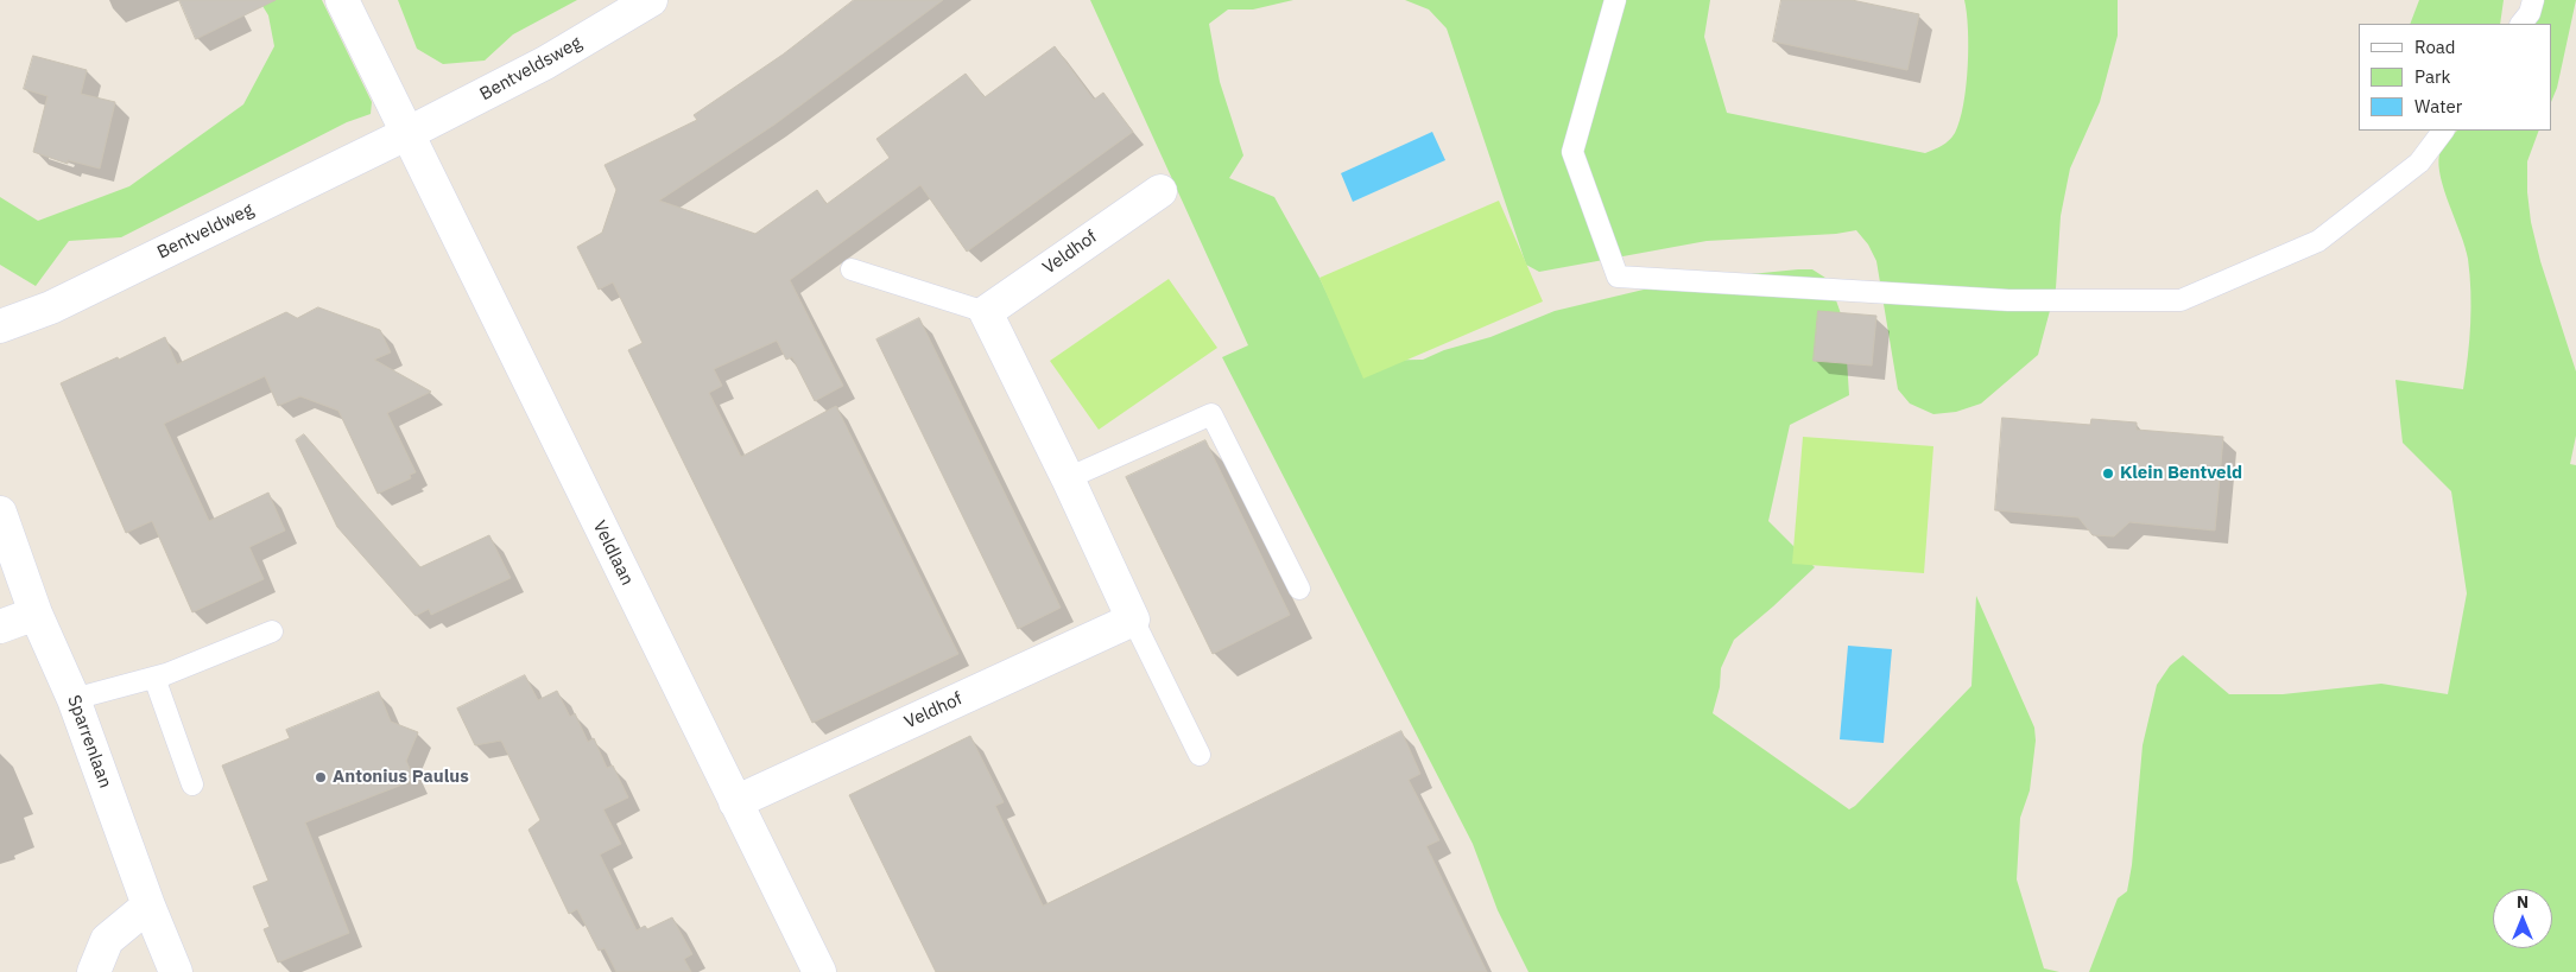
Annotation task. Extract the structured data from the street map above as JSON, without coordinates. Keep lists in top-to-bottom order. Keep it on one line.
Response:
{"streets":{"street":["Bentveldsweg","Bentveldweg","Veldhof","Veldlaan","Sparrenlaan"]},"crossings":[["Bentveldsweg","Bentveldweg"],["Bentveldsweg","Veldlaan"],["Bentveldweg","Veldlaan"],["Veldhof","Veldlaan"]],"places":["Klein Bentveld","Antonius Paulus"],"legend":["Road","Park","Water"],"north":"top"}
